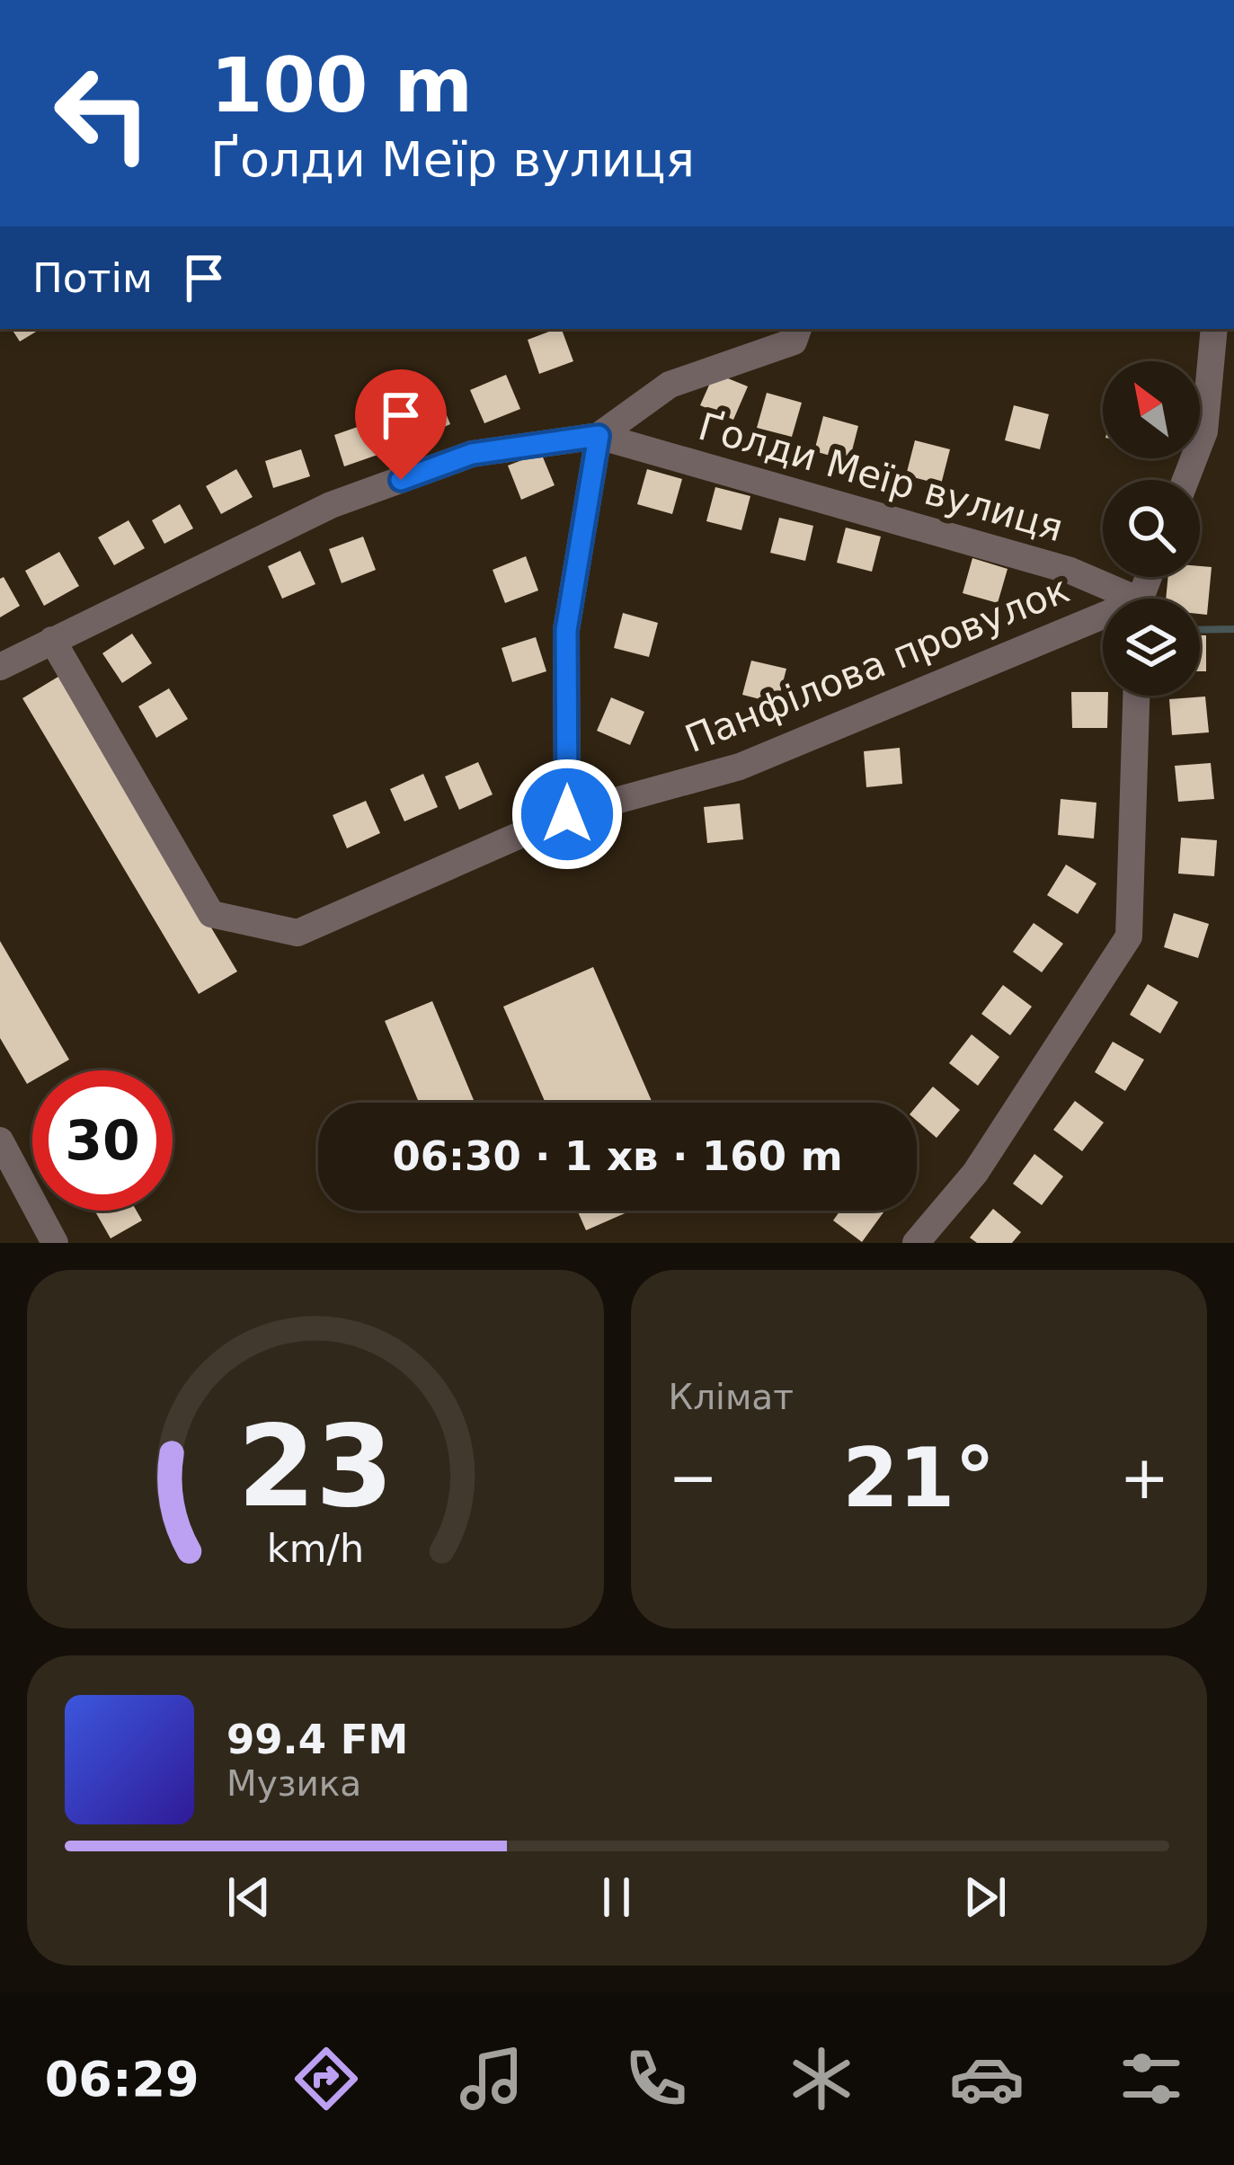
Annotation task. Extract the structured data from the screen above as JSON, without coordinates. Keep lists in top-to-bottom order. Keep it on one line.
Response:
{"streets":{"street":["Ґолди Меїр вулиця","Панфілова провулок"]},"crossings":[["Ґолди Меїр вулиця","Панфілова провулок"]],"north":"top left","page":{"turn":["100 m","Ґолди Меїр вулиця"],"then":"Потім","limit":"30","trip":"06:30 · 1 хв · 160 m","tile":"Клімат","heat":["−","21°","+"],"song":["99.4 FM","Музика"],"tabs":"06:29","gauge":["23","km/h"]}}
